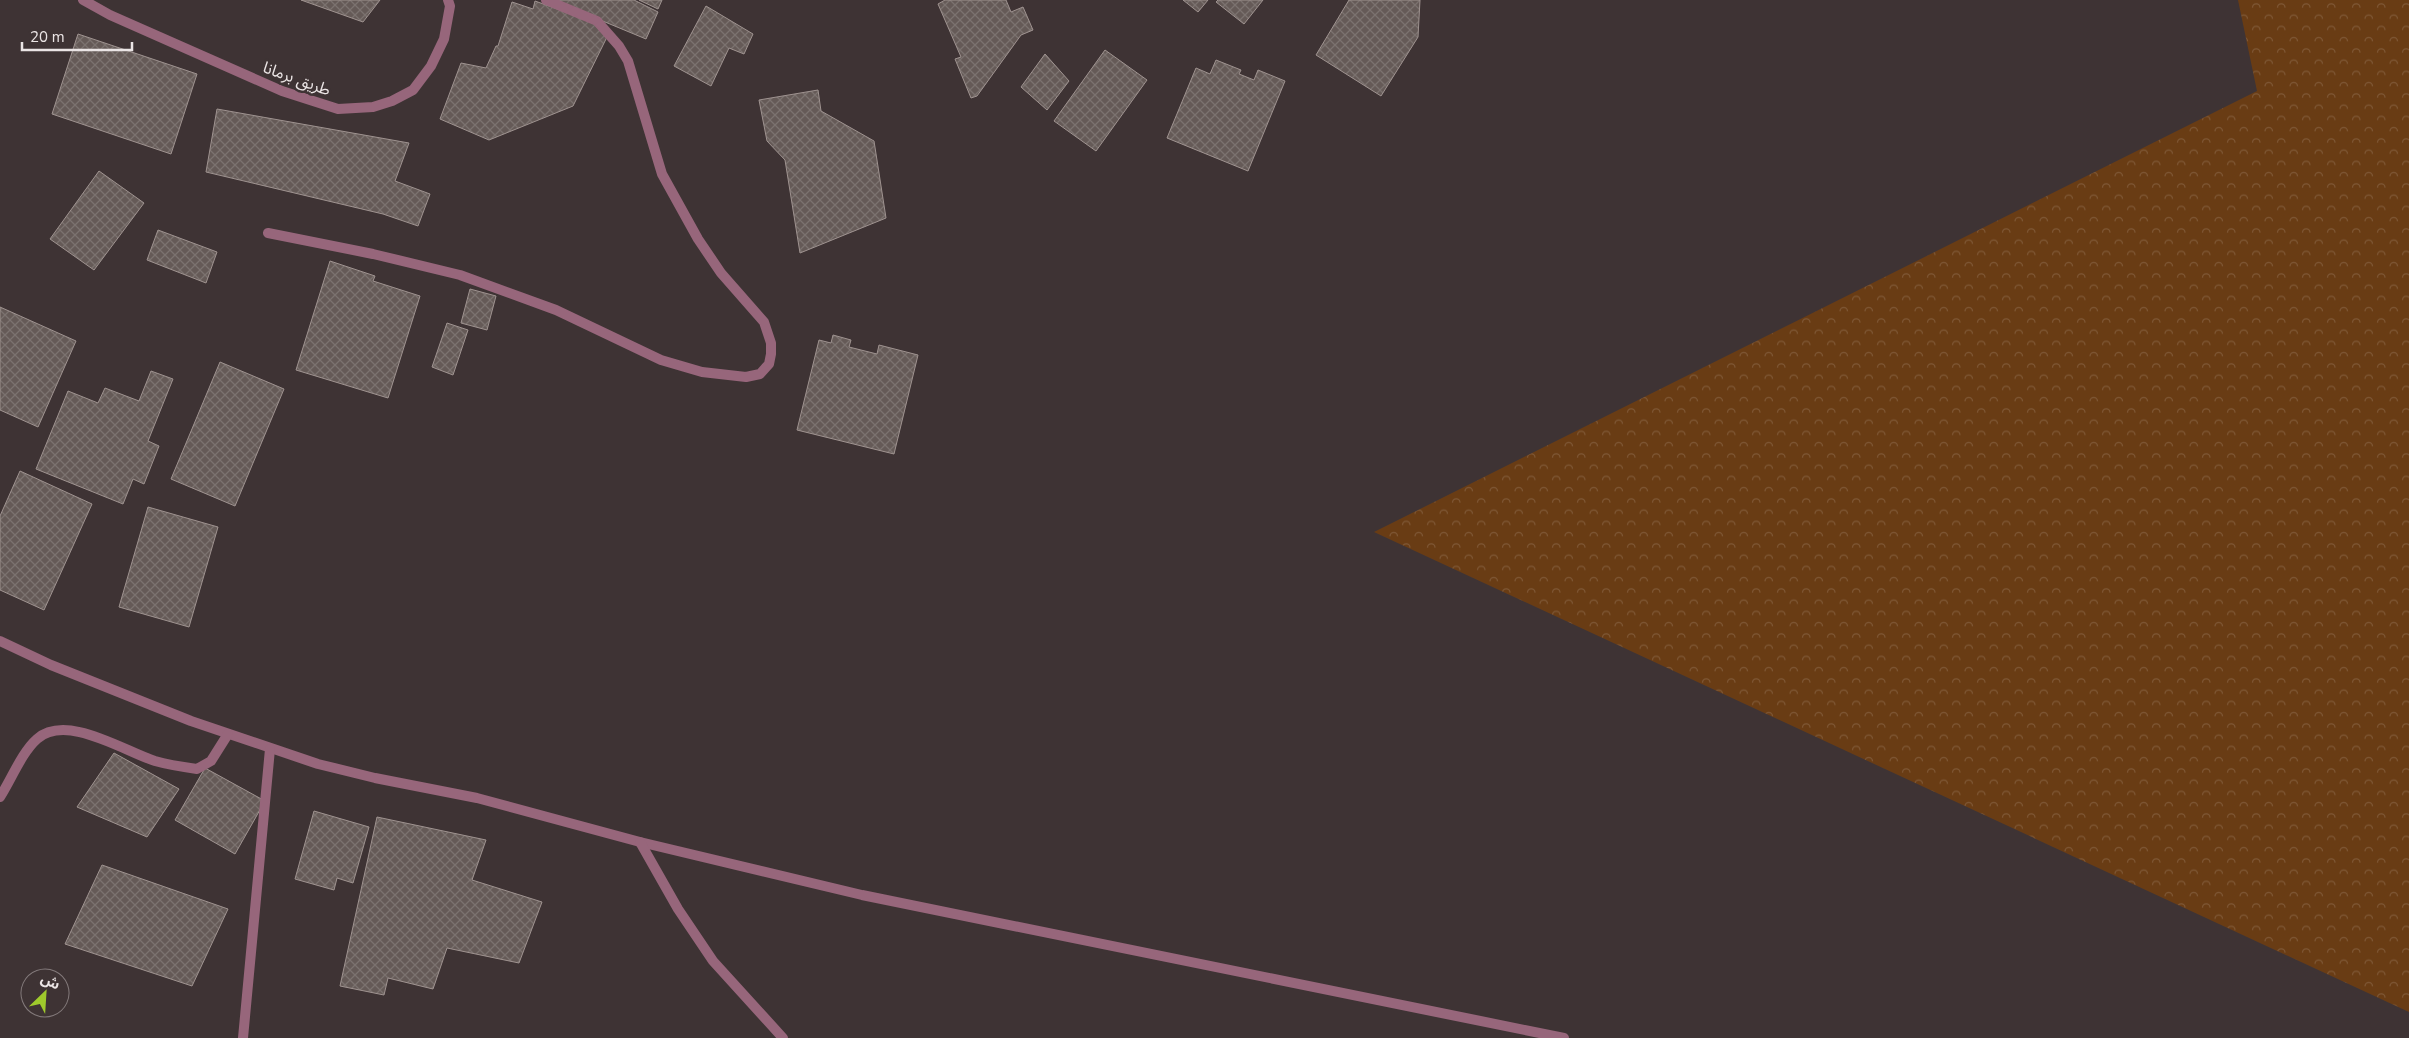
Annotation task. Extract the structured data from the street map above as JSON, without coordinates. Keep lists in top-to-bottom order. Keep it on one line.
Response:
{"streets":{"street":["طريق برمانا"]},"scale_bar":"20 m","north":"top right"}
